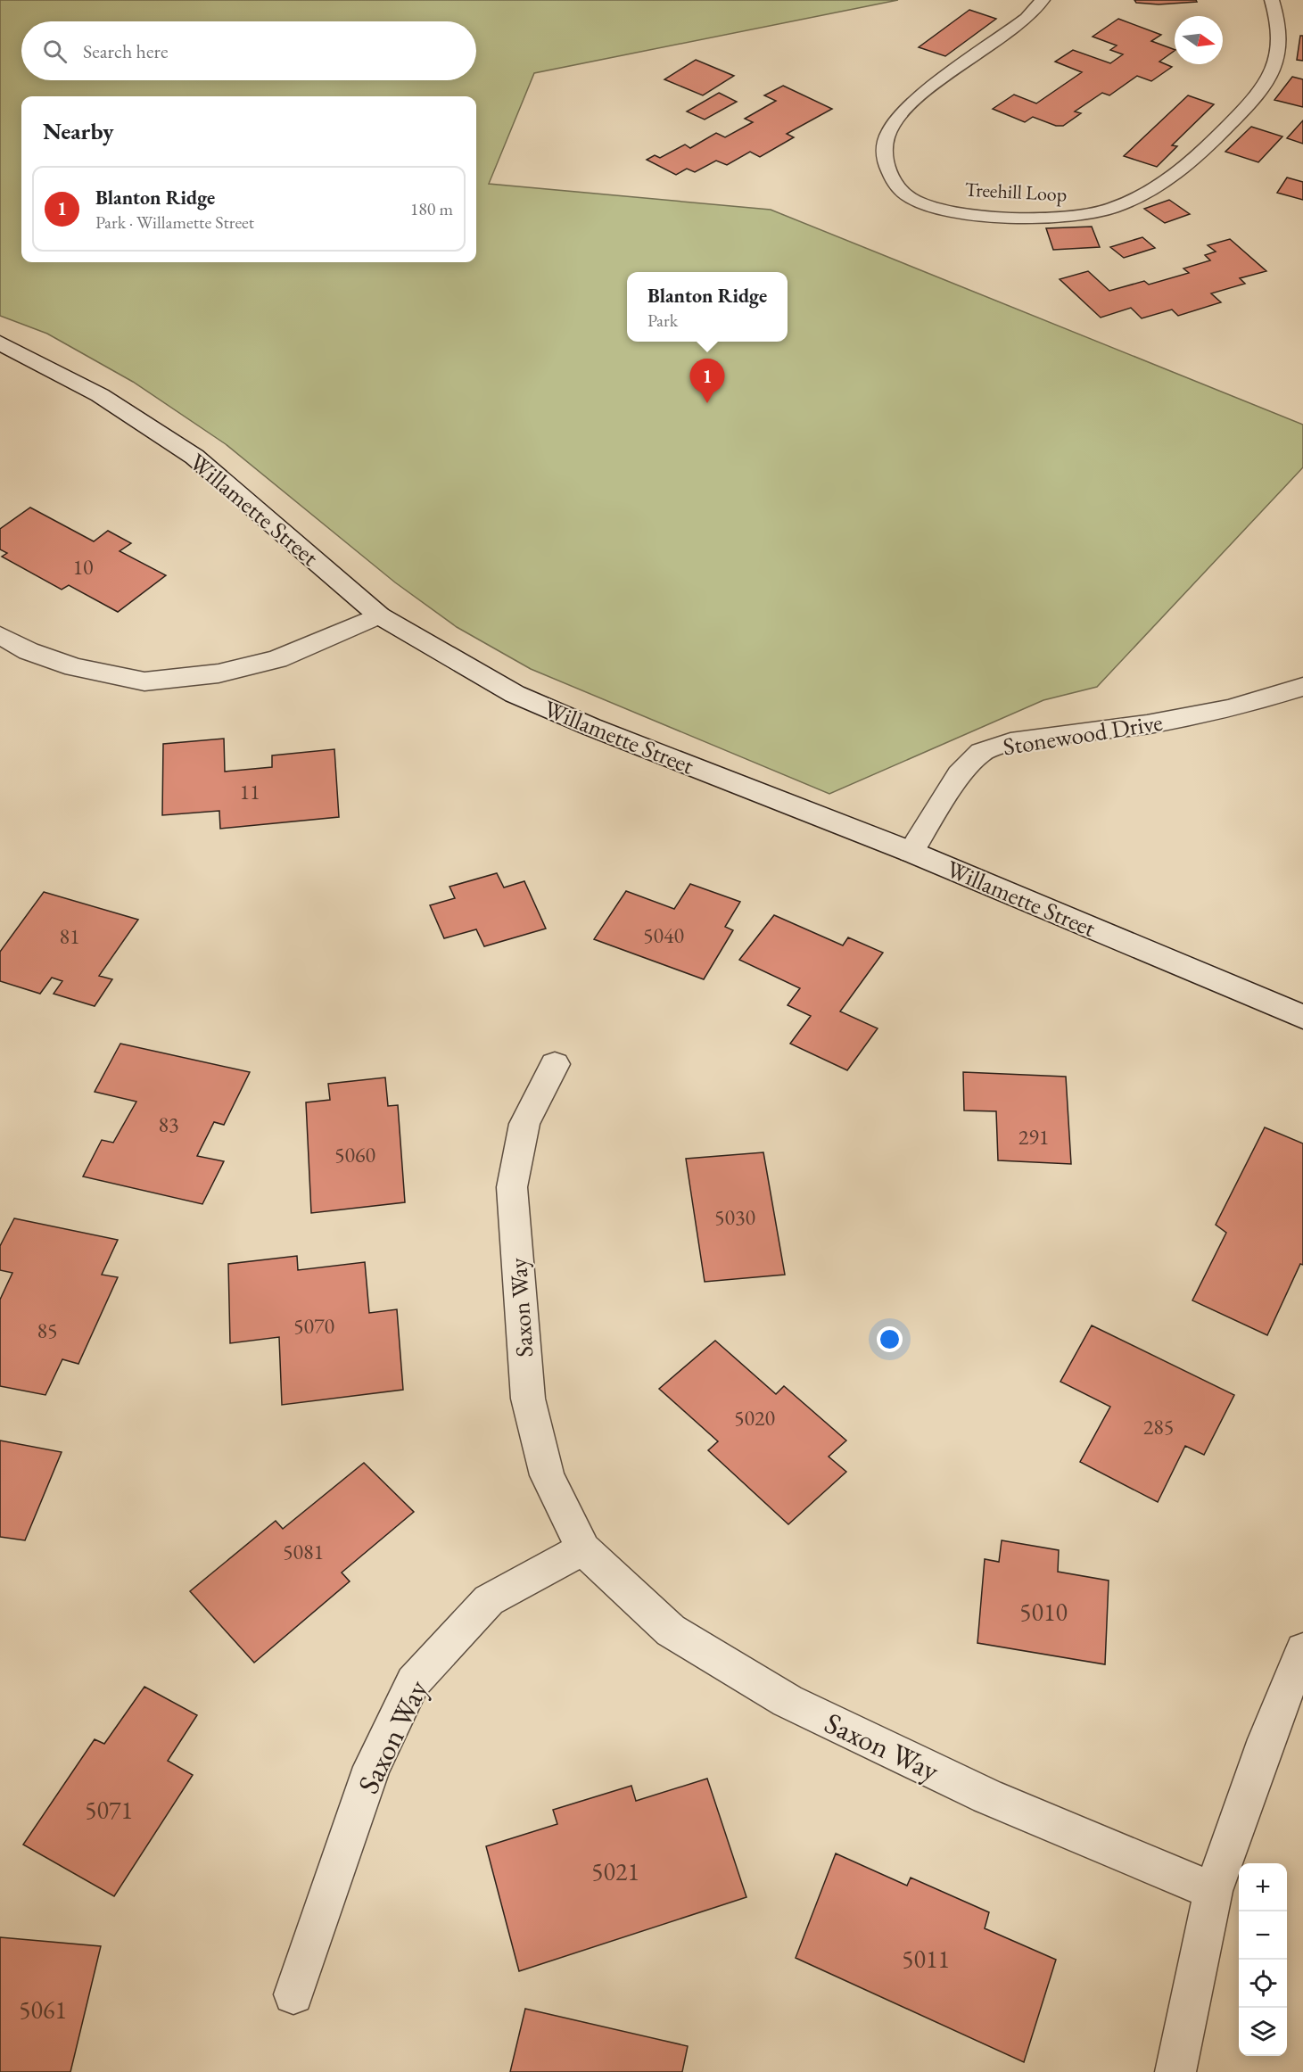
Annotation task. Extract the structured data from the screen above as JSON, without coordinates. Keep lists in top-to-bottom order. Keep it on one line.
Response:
{"streets":{"street":["Willamette Street","Stonewood Drive","Saxon Way"],"lane":["Treehill Loop"]},"crossings":[["Willamette Street","Stonewood Drive"]],"house_numbers":["10","11","5040","81","83","291","5060","5030","5070","85","5020","285","5081","5010","5071","5021","5011","5061"],"north":"right","page":{"search":"Search here","heading":"Nearby","list":[{"mark":"1","name":"Blanton Ridge","note":"Park · Willamette Street","value":"180 m"}],"popup":["Blanton Ridge","Park"],"pins":"1","map_buttons":["+","−"]}}
